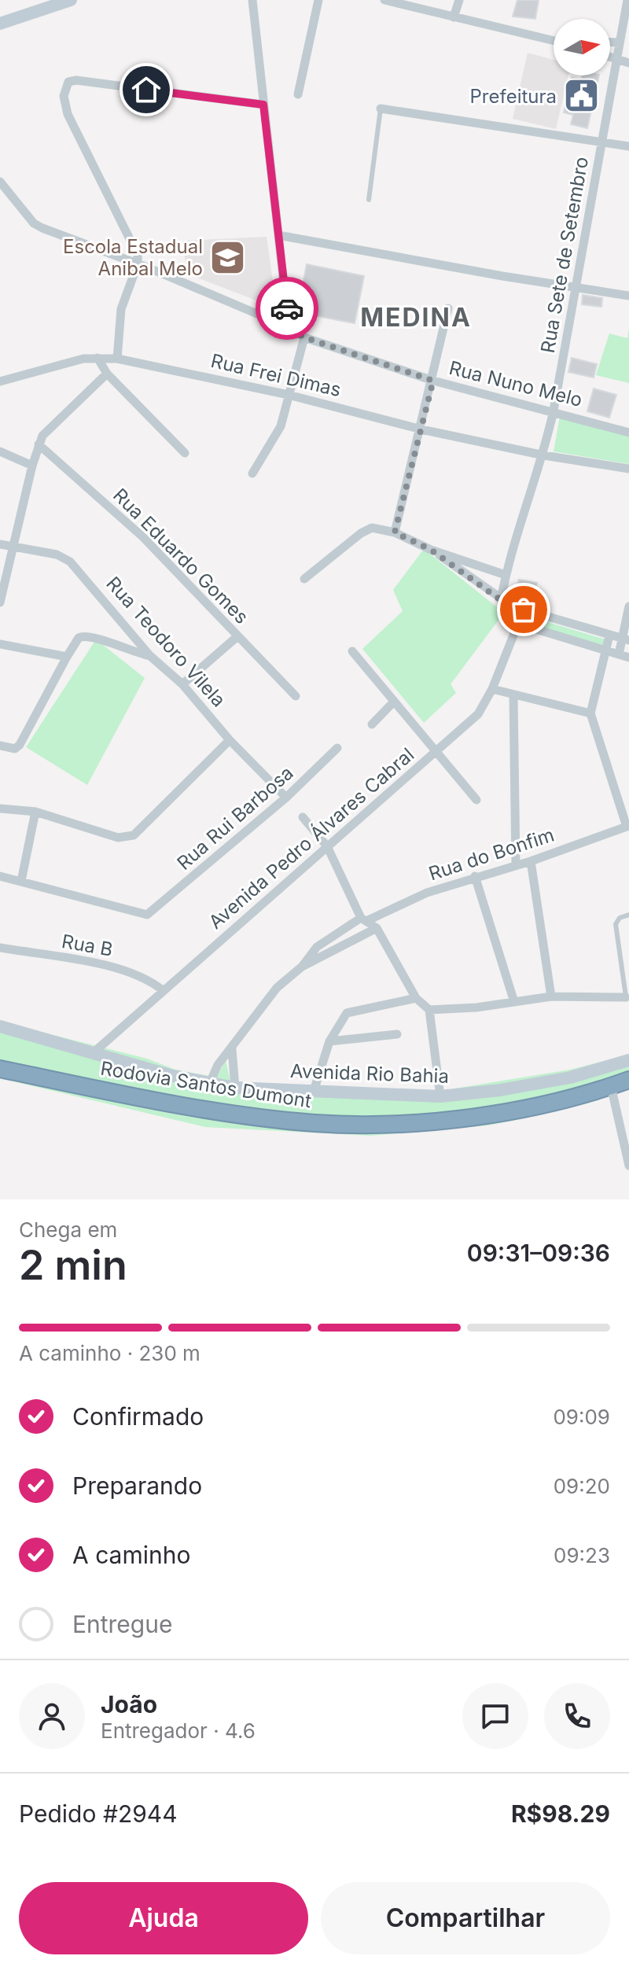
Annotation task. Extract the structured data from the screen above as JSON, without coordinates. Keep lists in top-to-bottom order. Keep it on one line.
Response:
{"streets":{"highway":["Rodovia Santos Dumont"],"main road":["Avenida Rio Bahia"],"street":["Rua Sete de Setembro","Rua Frei Dimas","Rua Nuno Melo","Rua Eduardo Gomes","Rua Teodoro Vilela","Rua Rui Barbosa","Avenida Pedro Álvares Cabral","Rua do Bonfim","Rua B"]},"crossings":[["Rua Sete de Setembro","Rua Frei Dimas"],["Rua Sete de Setembro","Rua Nuno Melo"],["Rua Teodoro Vilela","Rua Rui Barbosa"],["Avenida Pedro Álvares Cabral","Rua B"],["Avenida Pedro Álvares Cabral","Avenida Rio Bahia"],["Rua do Bonfim","Avenida Rio Bahia"]],"districts":["MEDINA"],"places":{"public building":["Prefeitura"],"school or university":["Escola Estadual Anibal Melo"]},"north":"right","page":{"heading":["2 min","Chega em","09:31–09:36"],"panel":["João","Entregador · 4.6","Pedido #2944","R$98.29"],"bar":"A caminho · 230 m","list":[["Confirmado","09:09"],["Preparando","09:20"],["A caminho","09:23"],"Entregue"],"buttons":["Ajuda","Compartilhar"]}}
